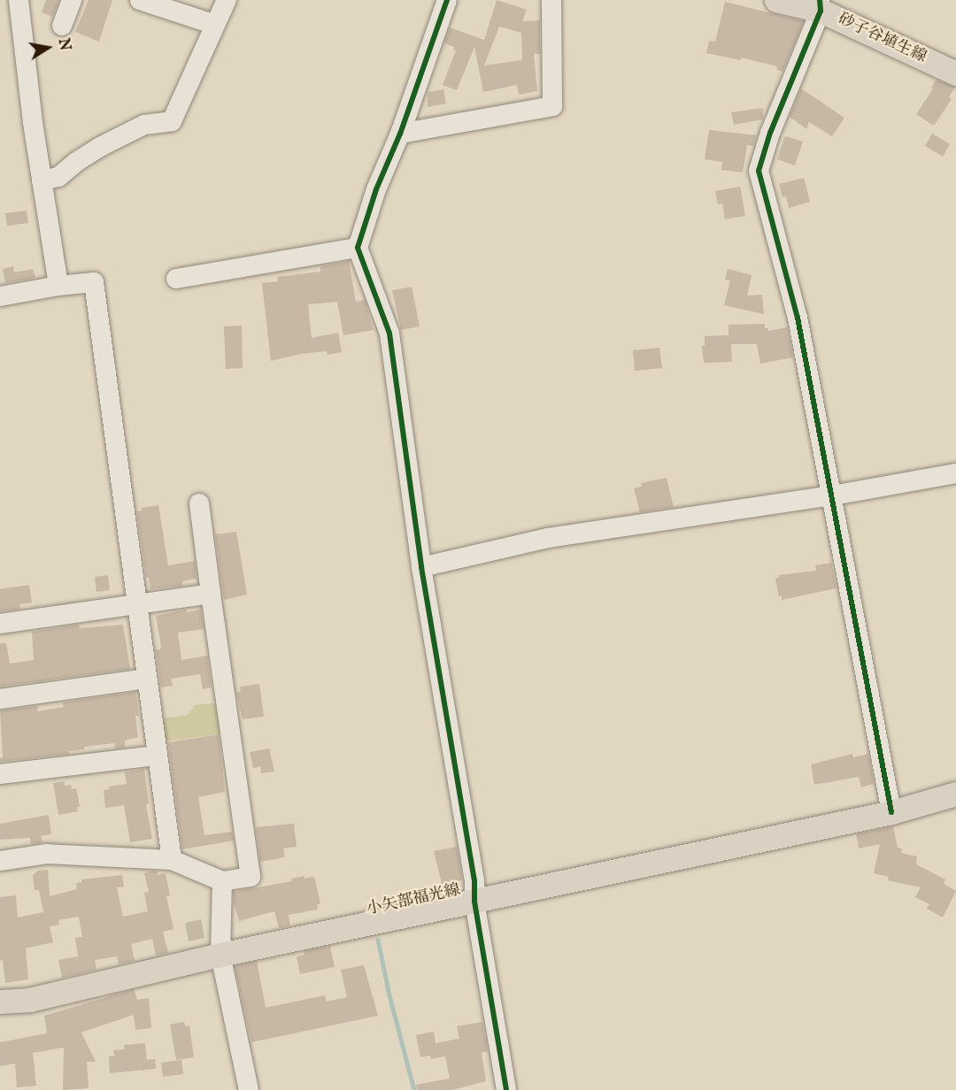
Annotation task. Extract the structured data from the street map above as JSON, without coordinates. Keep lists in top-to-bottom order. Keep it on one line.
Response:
{"streets":{"main road":["砂子谷埴生線","小矢部福光線"]},"north":"right"}
